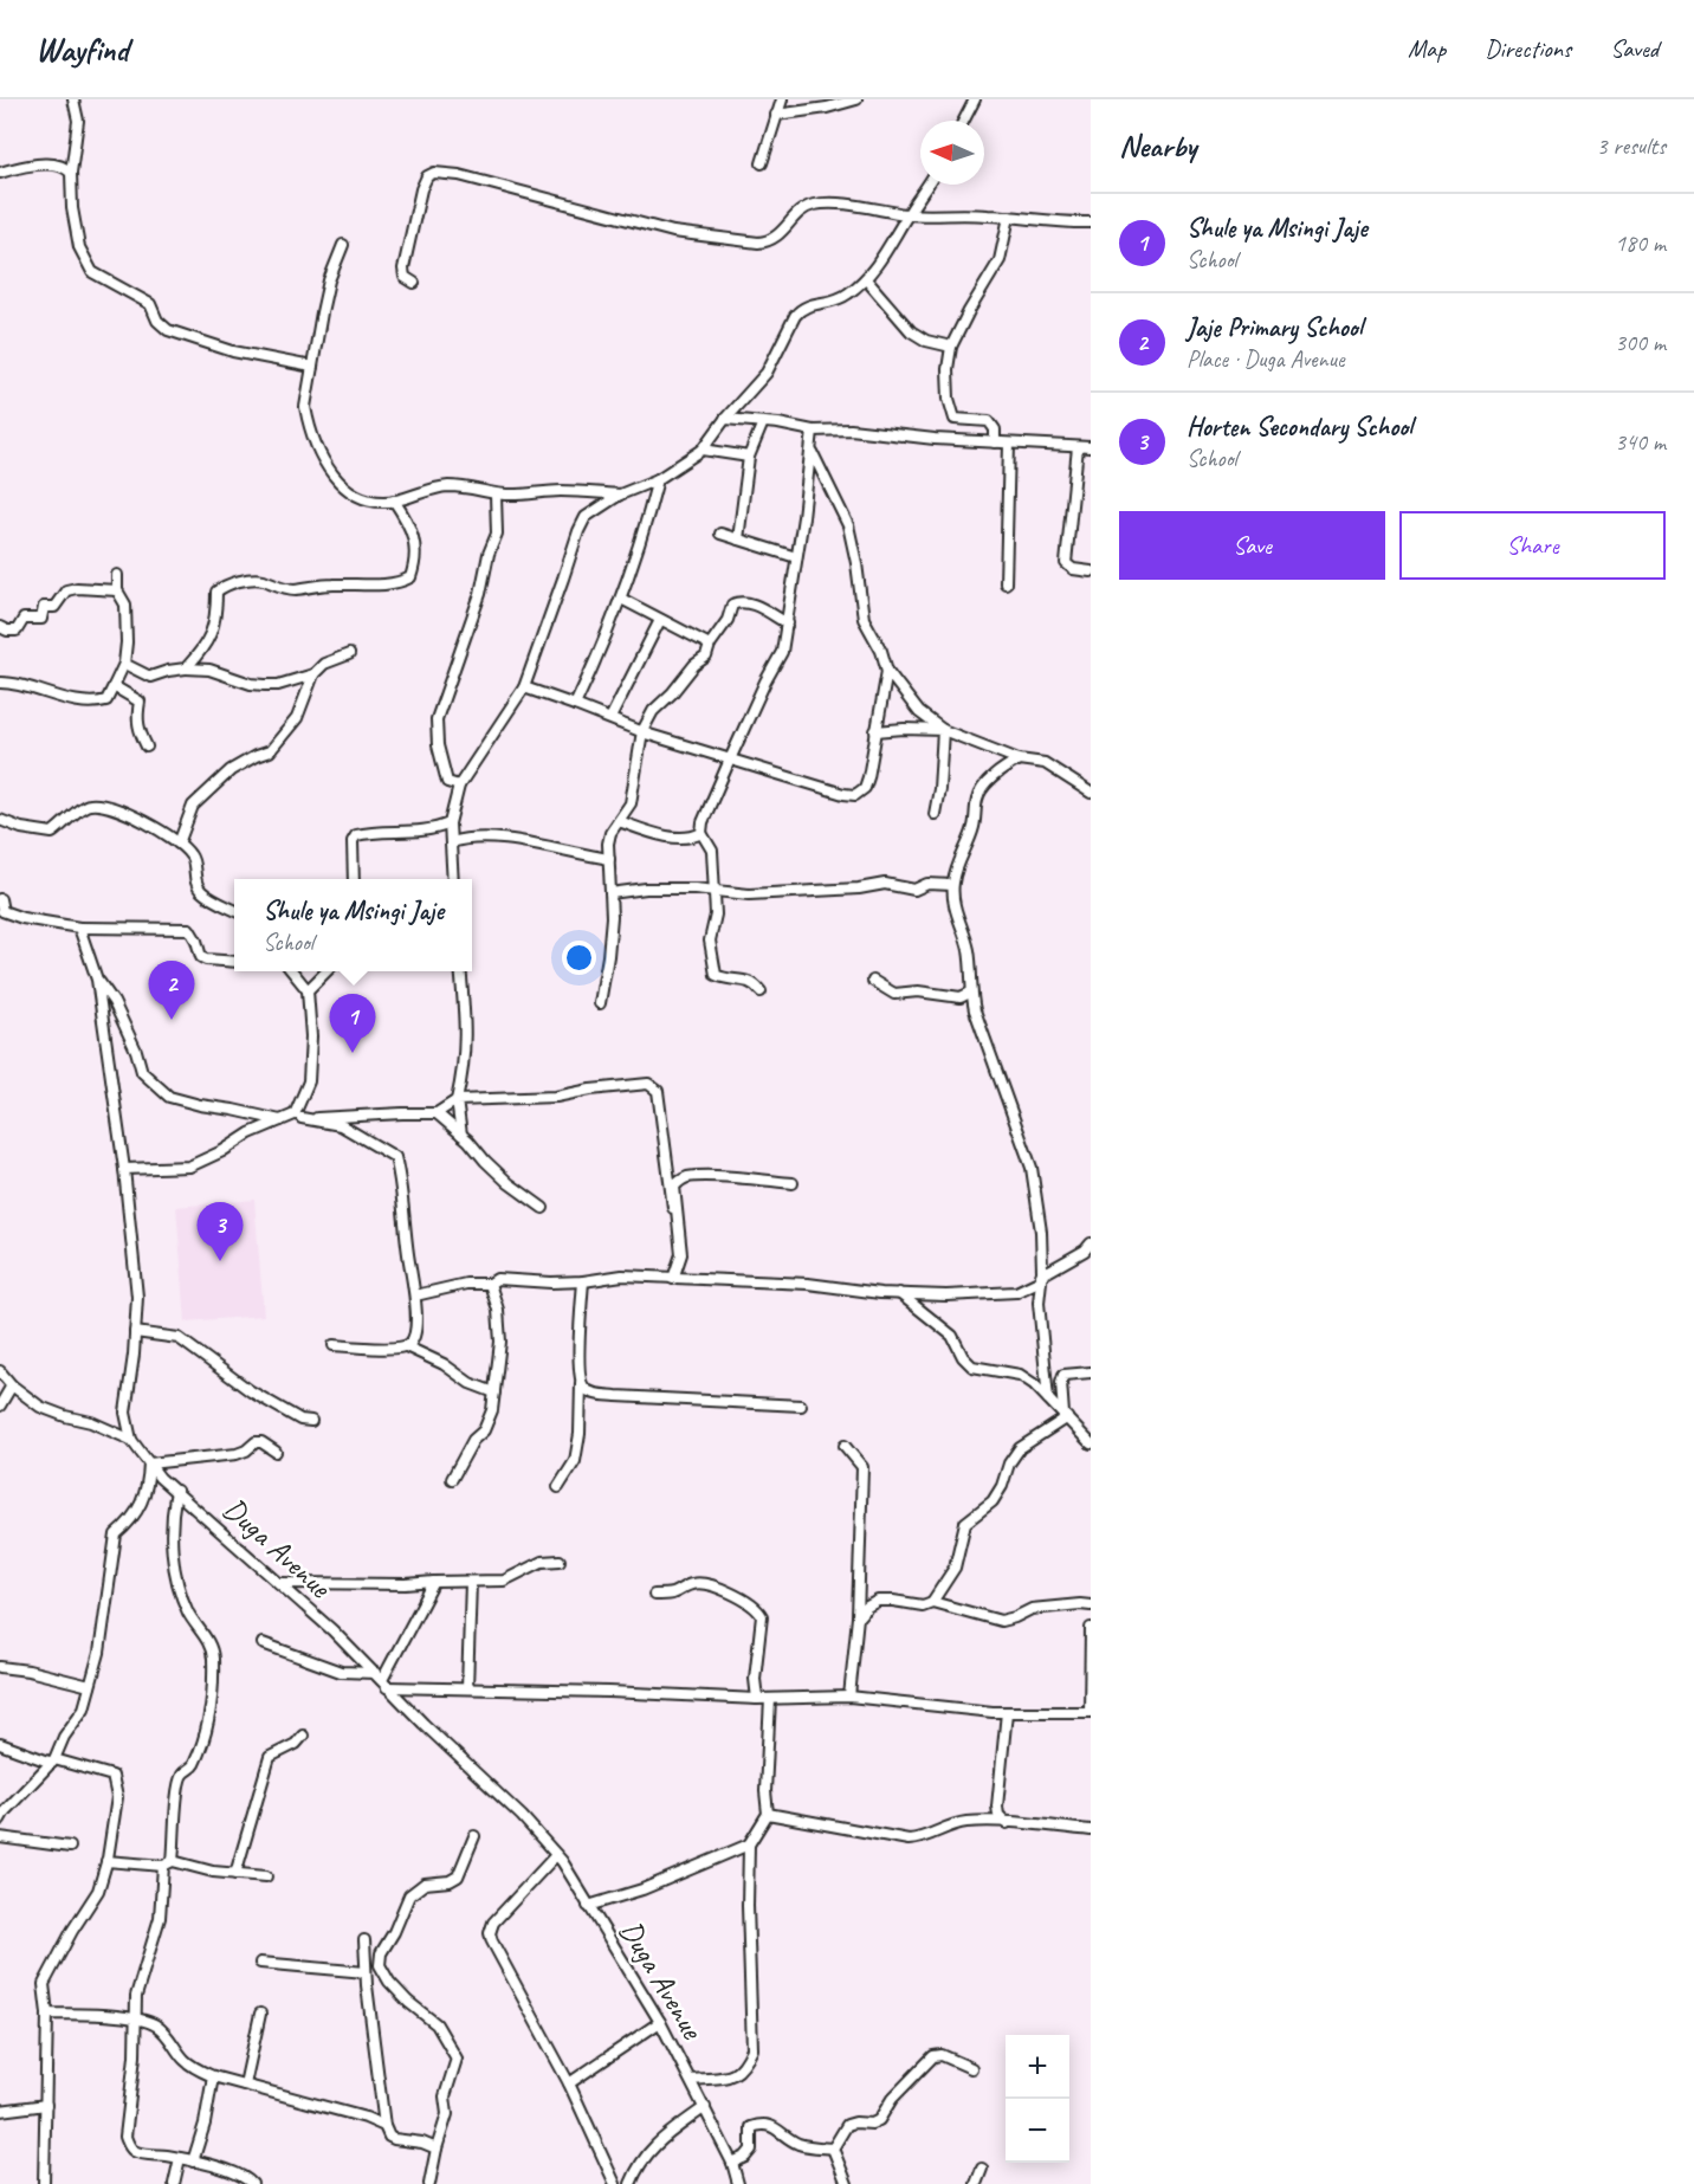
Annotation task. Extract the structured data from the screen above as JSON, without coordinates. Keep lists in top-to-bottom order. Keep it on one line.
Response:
{"streets":{"street":["Duga Avenue"]},"north":"left","page":{"header":"Wayfind","nav":["Map","Directions","Saved"],"heading":["Nearby","3 results"],"list":[{"mark":"1","name":"Shule ya Msingi Jaje","note":"School","value":"180 m"},{"mark":"2","name":"Jaje Primary School","note":"Place · Duga Avenue","value":"300 m"},{"mark":"3","name":"Horten Secondary School","note":"School","value":"340 m"}],"buttons":["Save","Share"],"popup":["Shule ya Msingi Jaje","School"],"pins":["2","1","3"],"map_buttons":["+","−"]}}
